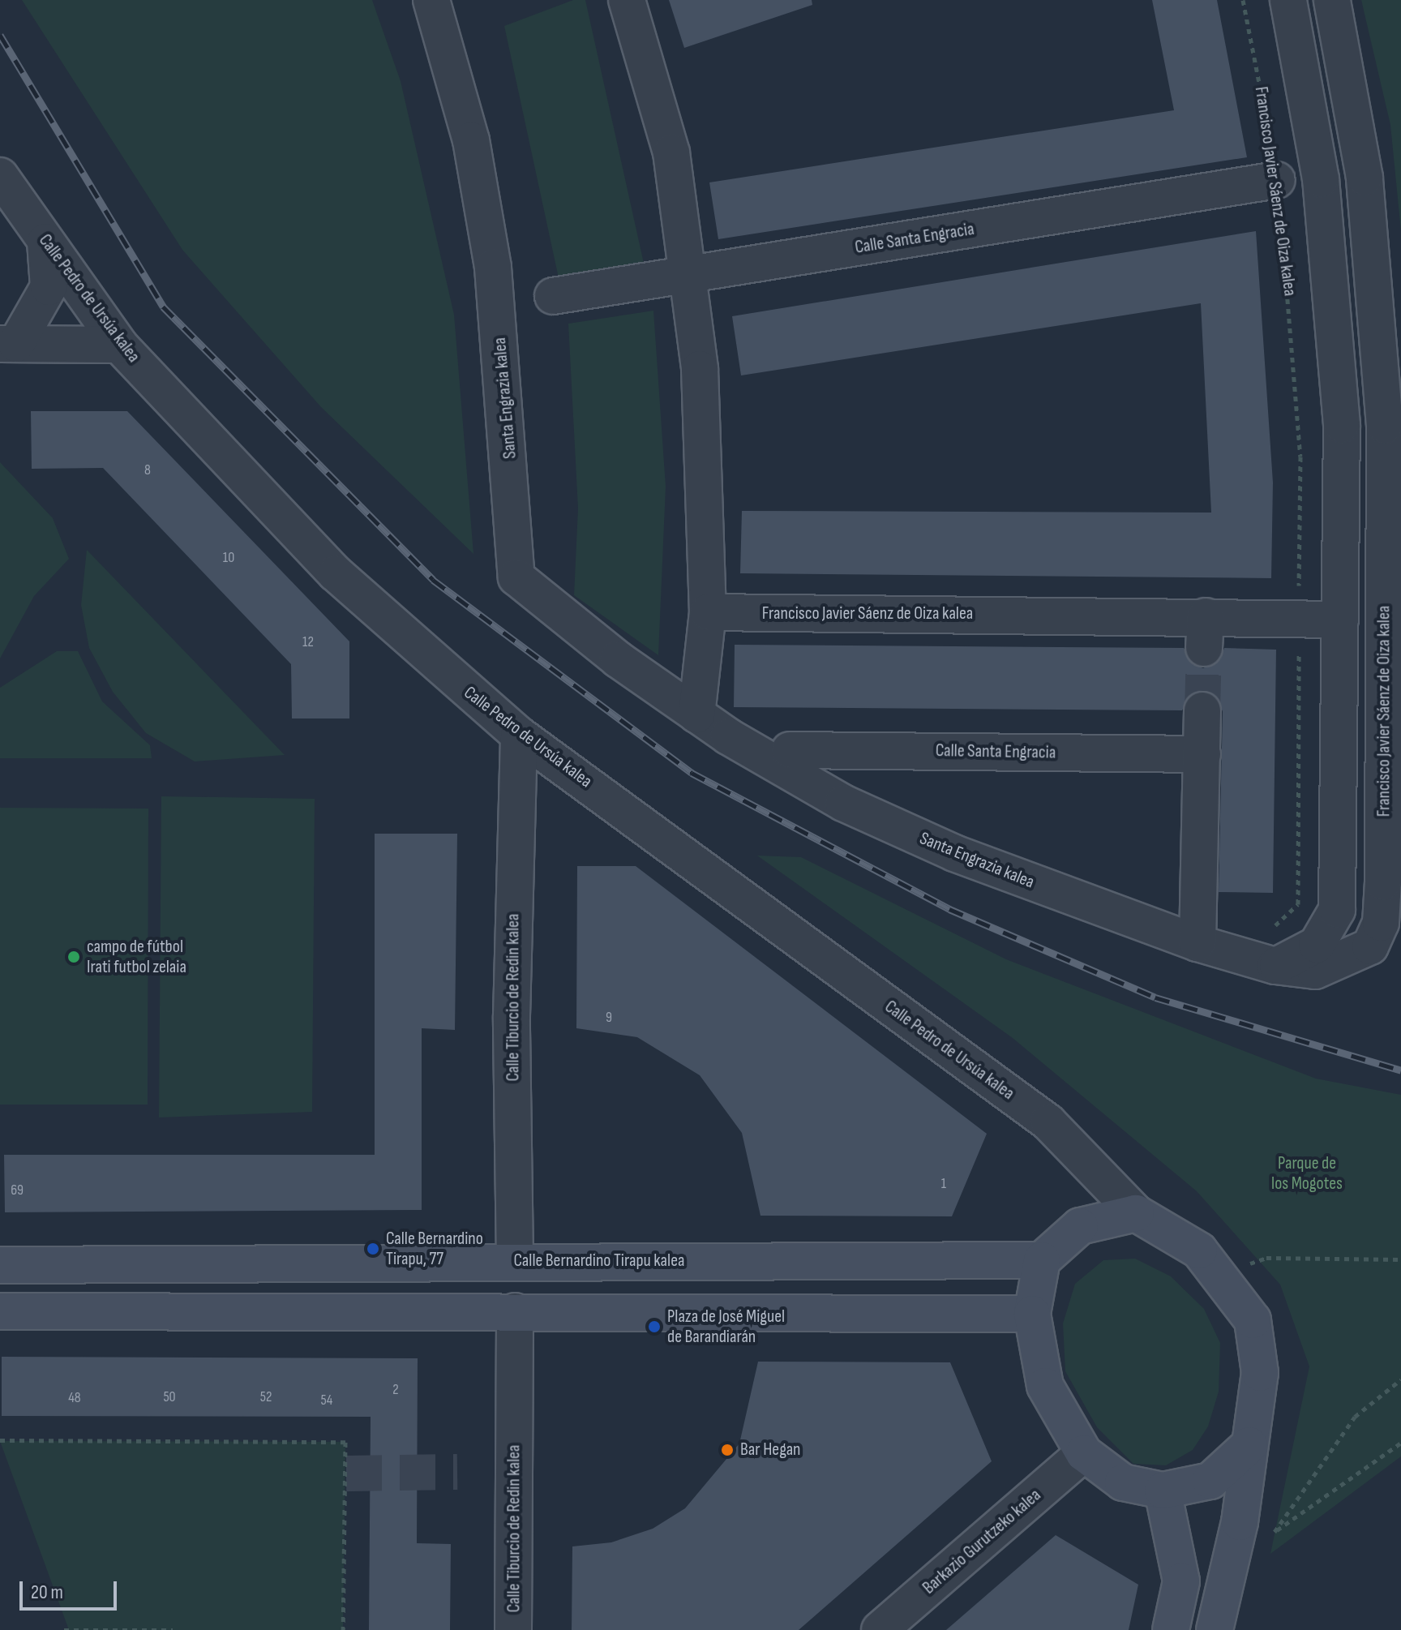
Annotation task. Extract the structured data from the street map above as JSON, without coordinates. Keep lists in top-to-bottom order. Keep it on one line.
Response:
{"streets":{"street":["Francisco Javier Sáenz de Oiza kalea","Calle Santa Engracia","Calle Pedro de Ursúa kalea","Santa Engrazia kalea","Calle Tiburcio de Redin kalea","Calle Bernardino Tirapu kalea","Barkazio Gurutzeko kalea"]},"crossings":[["Francisco Javier Sáenz de Oiza kalea","Calle Santa Engracia"],["Francisco Javier Sáenz de Oiza kalea","Santa Engrazia kalea"],["Calle Pedro de Ursúa kalea","Calle Tiburcio de Redin kalea"],["Calle Tiburcio de Redin kalea","Calle Bernardino Tirapu kalea"]],"parks":["Parque de los Mogotes"],"places":["campo de fútbol Irati futbol zelaia","Calle Bernardino Tirapu, 77","Plaza de José Miguel de Barandiarán","Bar Hegan"],"house_numbers":["8","10","12","9","1","69","2","50","52","48","54"],"scale_bar":"20 m"}
